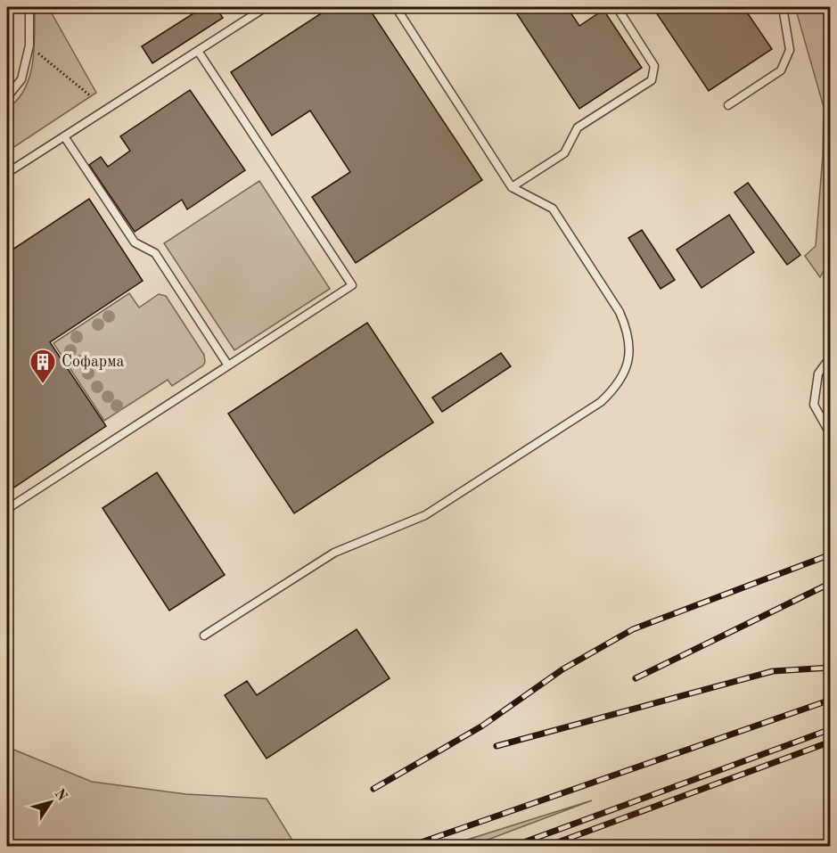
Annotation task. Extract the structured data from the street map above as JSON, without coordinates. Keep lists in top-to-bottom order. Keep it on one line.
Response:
{"places":{"building":["Софарма"]},"north":"top right"}
